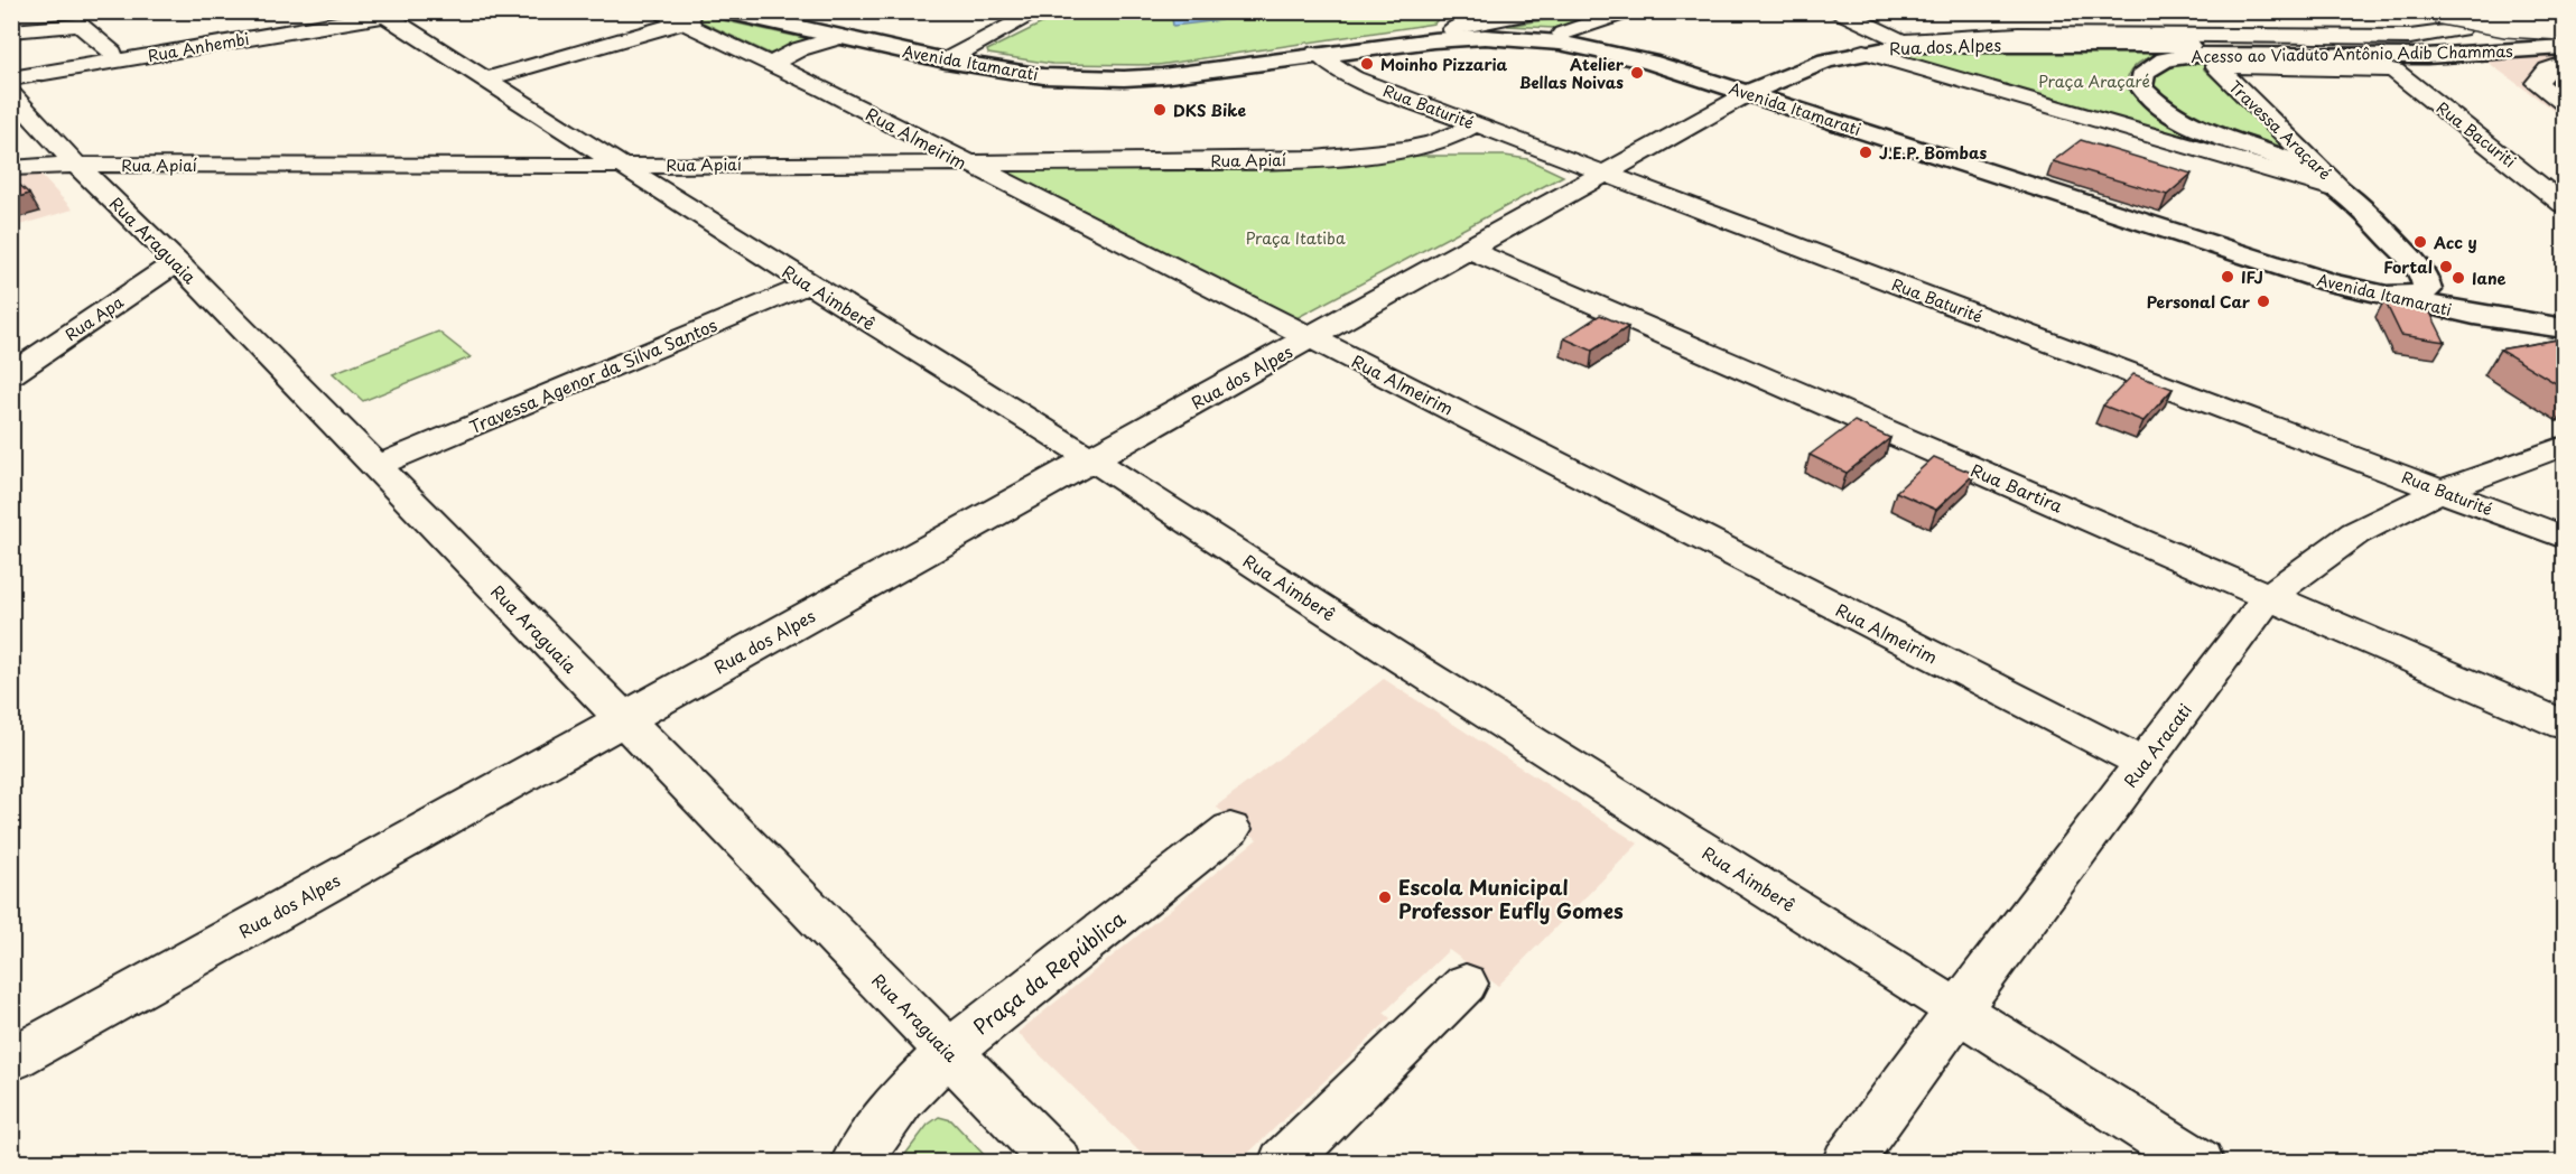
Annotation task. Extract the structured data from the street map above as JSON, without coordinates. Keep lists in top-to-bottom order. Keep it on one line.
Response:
{"streets":{"main road":["Rua dos Alpes","Acesso ao Viaduto Antônio Adib Chammas","Avenida Itamarati","Travessa Araçaré"],"street":["Rua Anhembi","Rua Baturité","Rua Bacuriti","Rua Almeirim","Rua Apiaí","Rua Araguaia","Rua Aimberê","Rua Apa","Travessa Agenor da Silva Santos","Rua Bartira","Rua Aracati","Praça da República"]},"crossings":[["Rua dos Alpes","Avenida Itamarati"],["Rua dos Alpes","Rua Baturité"],["Rua dos Alpes","Rua Almeirim"],["Rua dos Alpes","Rua Araguaia"],["Rua dos Alpes","Rua Aimberê"],["Rua dos Alpes","Rua Bartira"],["Rua Anhembi","Rua Aimberê"],["Acesso ao Viaduto Antônio Adib Chammas","Travessa Araçaré"],["Avenida Itamarati","Rua Baturité"],["Avenida Itamarati","Travessa Araçaré"],["Rua Baturité","Rua Apiaí"],["Rua Baturité","Rua Aracati"],["Travessa Araçaré","Rua Bacuriti"],["Rua Almeirim","Rua Apiaí"],["Rua Almeirim","Rua Aracati"],["Rua Apiaí","Rua Araguaia"],["Rua Apiaí","Rua Aimberê"],["Rua Araguaia","Rua Apa"],["Rua Araguaia","Travessa Agenor da Silva Santos"],["Rua Araguaia","Praça da República"],["Rua Aimberê","Travessa Agenor da Silva Santos"],["Rua Aimberê","Rua Aracati"],["Rua Bartira","Rua Aracati"]],"parks":["Praça Araçaré","Praça Itatiba"],"places":["Moinho Pizzaria","Atelier Bellas Noivas","DKS Bike","J.E.P. Bombas","Acc y","Fortal","IFJ","Iane","Personal Car","Escola Municipal Professor Eufly Gomes"]}
